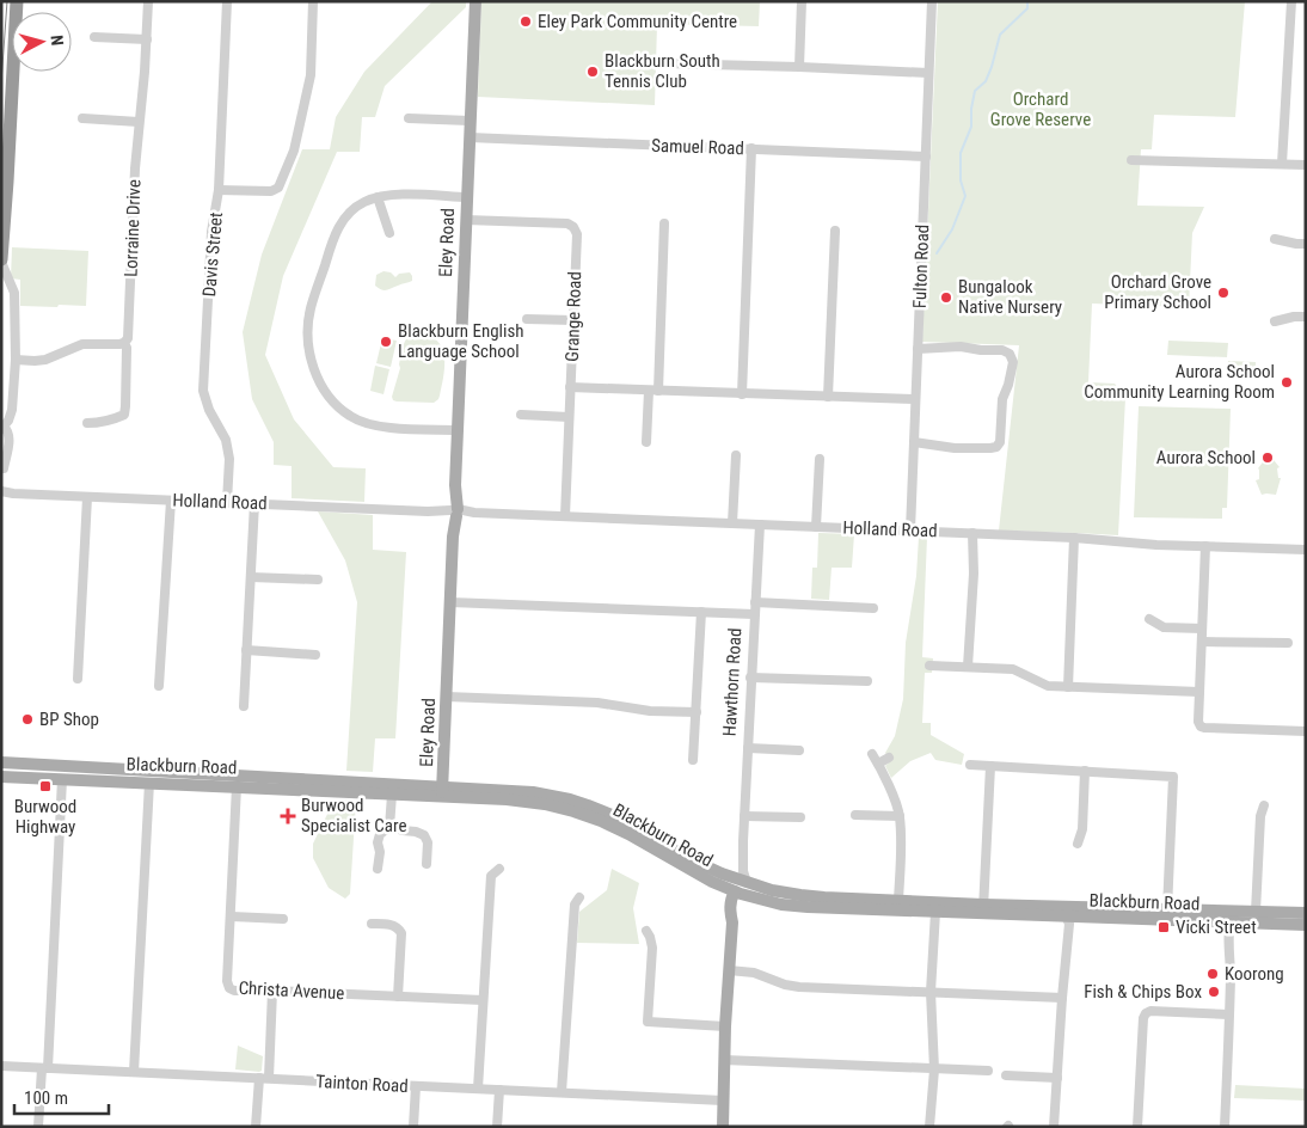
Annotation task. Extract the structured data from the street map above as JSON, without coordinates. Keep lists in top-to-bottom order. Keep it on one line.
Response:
{"streets":{"main road":["Eley Road","Hawthorn Road","Blackburn Road"],"street":["Samuel Road","Lorraine Drive","Davis Street","Fulton Road","Grange Road","Holland Road","Christa Avenue","Tainton Road"]},"crossings":[["Samuel Road","Eley Road"],["Samuel Road","Fulton Road"],["Eley Road","Grange Road"],["Eley Road","Holland Road"],["Eley Road","Blackburn Road"],["Davis Street","Holland Road"],["Fulton Road","Holland Road"],["Grange Road","Holland Road"],["Holland Road","Hawthorn Road"],["Hawthorn Road","Blackburn Road"],["Hawthorn Road","Tainton Road"],["Blackburn Road","Christa Avenue"]],"parks":["Orchard Grove Reserve"],"places":{"other":["Eley Park Community Centre","Blackburn South Tennis Club","Orchard Grove Primary School","Bungalook Native Nursery","Blackburn English Language School","Aurora School Community Learning Room","Aurora School","BP Shop","Koorong","Fish & Chips Box"],"transit":["Burwood Highway","Vicki Street"],"health":["Burwood Specialist Care"]},"scale_bar":"100 m","north":"right"}
